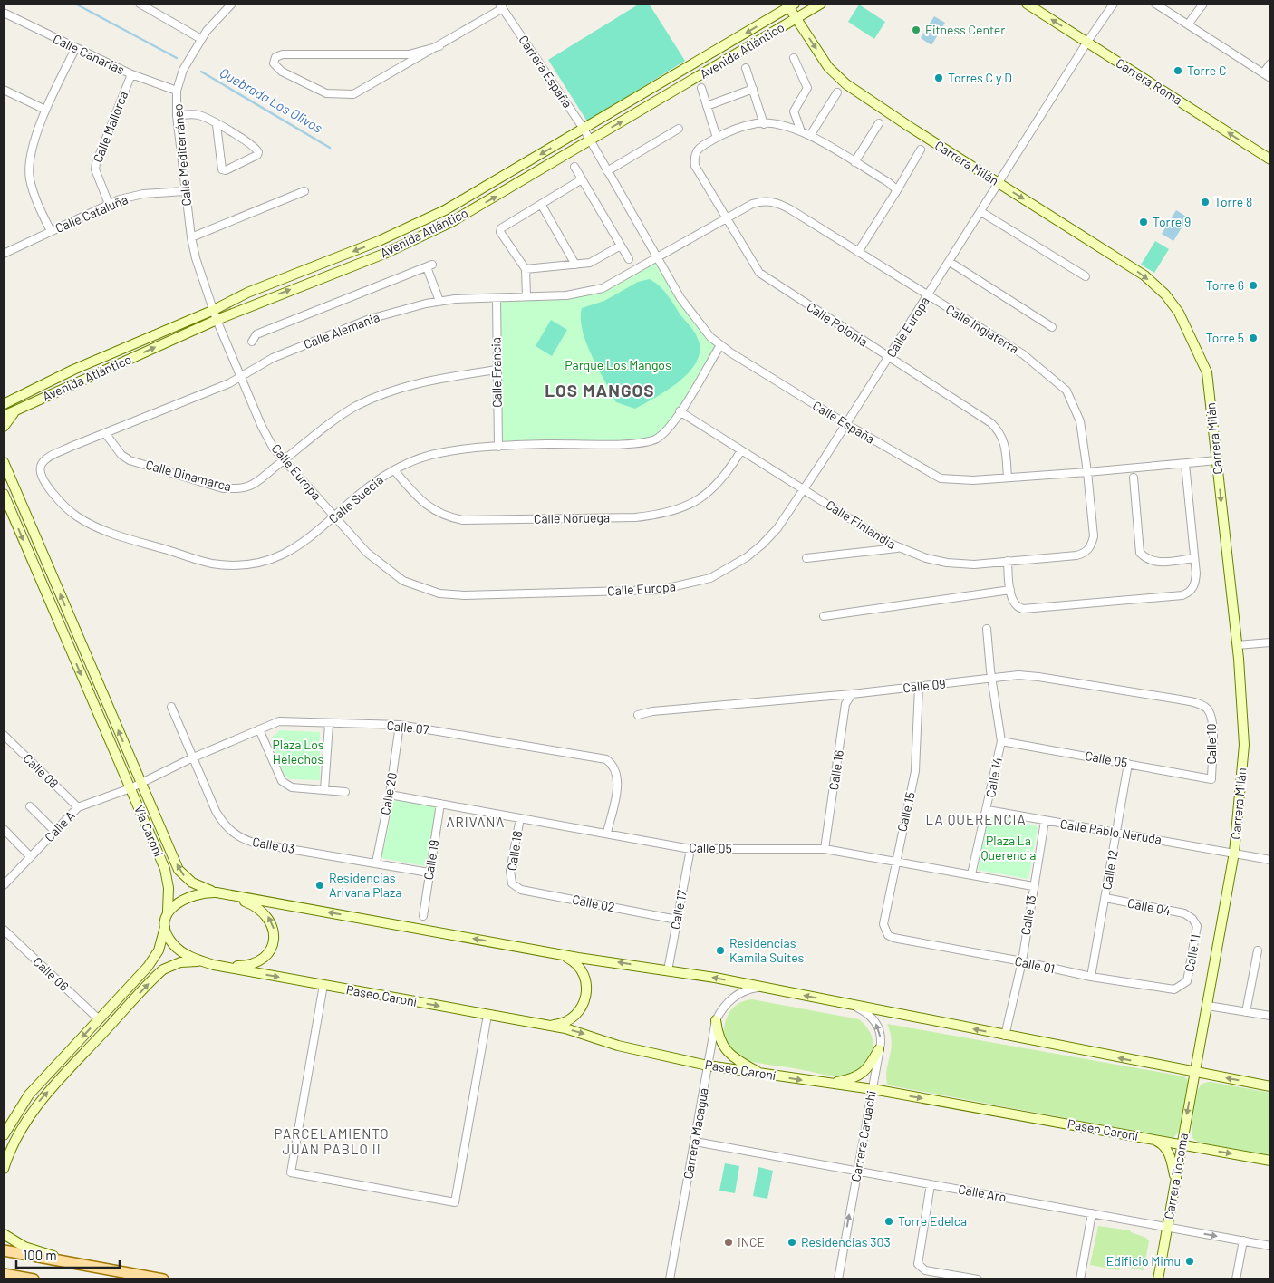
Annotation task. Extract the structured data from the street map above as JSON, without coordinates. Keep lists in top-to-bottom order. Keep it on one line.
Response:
{"streets":{"street":["Avenida Atlántico","Calle Canarias","Carrera España","Carrera Roma","Calle Mallorca","Calle Mediterráneo","Carrera Milán","Calle Cataluña","Calle Polonia","Calle Europa","Calle Inglaterra","Calle Alemania","Calle Francia","Calle España","Calle Dinamarca","Calle Suecia","Calle Noruega","Calle Finlandia","Calle 09","Calle 07","Calle 10","Calle 05","Calle 16","Calle 08","Calle 14","Calle 20","Calle 15","Calle A","Vía Caroní","Calle Pablo Neruda","Calle 03","Calle 18","Calle 19","Calle 12","Calle 02","Calle 04","Calle 17","Calle 13","Calle 11","Calle 01","Calle 06","Paseo Caroní","Carrera Macagua","Carrera Caruachi","Carrera Tocoma","Calle Aro"]},"crossings":[["Avenida Atlántico","Carrera España"],["Avenida Atlántico","Calle Mediterráneo"],["Avenida Atlántico","Carrera Milán"],["Avenida Atlántico","Calle Europa"],["Avenida Atlántico","Calle España"],["Calle Canarias","Calle Mallorca"],["Calle Canarias","Calle Mediterráneo"],["Carrera España","Calle España"],["Carrera Roma","Calle Europa"],["Calle Mallorca","Calle Cataluña"],["Calle Mediterráneo","Calle Cataluña"],["Calle Mediterráneo","Calle Europa"],["Carrera Milán","Calle Europa"],["Carrera Milán","Calle España"],["Carrera Milán","Calle Pablo Neruda"],["Carrera Milán","Paseo Caroní"],["Carrera Milán","Carrera Tocoma"],["Calle Polonia","Calle Europa"],["Calle Polonia","Calle Inglaterra"],["Calle Polonia","Calle España"],["Calle Europa","Calle Inglaterra"],["Calle Europa","Calle Alemania"],["Calle Europa","Calle España"],["Calle Europa","Calle Dinamarca"],["Calle Europa","Calle Suecia"],["Calle Europa","Calle Finlandia"],["Calle Inglaterra","Calle Alemania"],["Calle Inglaterra","Calle España"],["Calle Inglaterra","Calle Finlandia"],["Calle Alemania","Calle Francia"],["Calle Alemania","Calle España"],["Calle Alemania","Calle Dinamarca"],["Calle Alemania","Calle Suecia"],["Calle Francia","Calle Dinamarca"],["Calle Francia","Calle Suecia"],["Calle España","Calle Suecia"],["Calle Suecia","Calle Noruega"],["Calle Suecia","Calle Finlandia"],["Calle Noruega","Calle Finlandia"],["Calle 09","Calle 10"],["Calle 09","Calle 16"],["Calle 09","Calle 14"],["Calle 09","Calle 15"],["Calle 07","Calle 05"],["Calle 07","Calle 20"],["Calle 07","Calle A"],["Calle 07","Vía Caroní"],["Calle 07","Calle 03"],["Calle 10","Calle 05"],["Calle 05","Calle 16"],["Calle 05","Calle 14"],["Calle 05","Calle 20"],["Calle 05","Calle 15"],["Calle 05","Calle 18"],["Calle 05","Calle 19"],["Calle 05","Calle 12"],["Calle 05","Calle 17"],["Calle 05","Calle 13"],["Calle 08","Calle A"],["Calle 14","Calle Pablo Neruda"],["Calle 20","Calle 03"],["Calle 15","Calle 01"],["Calle A","Vía Caroní"],["Vía Caroní","Calle 06"],["Vía Caroní","Paseo Caroní"],["Calle Pablo Neruda","Calle 12"],["Calle Pablo Neruda","Calle 13"],["Calle 03","Calle 19"],["Calle 18","Calle 02"],["Calle 12","Calle 04"],["Calle 12","Calle 01"],["Calle 02","Calle 17"],["Calle 04","Calle 11"],["Calle 17","Paseo Caroní"],["Calle 13","Calle 01"],["Calle 13","Paseo Caroní"],["Calle 11","Calle 01"],["Paseo Caroní","Carrera Macagua"],["Paseo Caroní","Carrera Caruachi"],["Paseo Caroní","Carrera Tocoma"],["Carrera Macagua","Calle Aro"],["Carrera Caruachi","Calle Aro"],["Carrera Tocoma","Calle Aro"]],"one_way":["Carrera Caruachi"],"districts":["LOS MANGOS","LA QUERENCIA","ARIVANA","PARCELAMIENTO JUAN PABLO II"],"water":["Quebrada Los Olivos"],"parks":["Parque Los Mangos","Plaza Los Helechos","Plaza La Querencia"],"places":["Fitness Center","Torre C","Torres C y D","Torre 8","Torre 9","Torre 6","Torre 5","Residencias Arivana Plaza","Residencias Kamila Suites","Torre Edelca","INCE","Residencias 303","Edificio Mimu"],"scale_bar":"100 m"}
